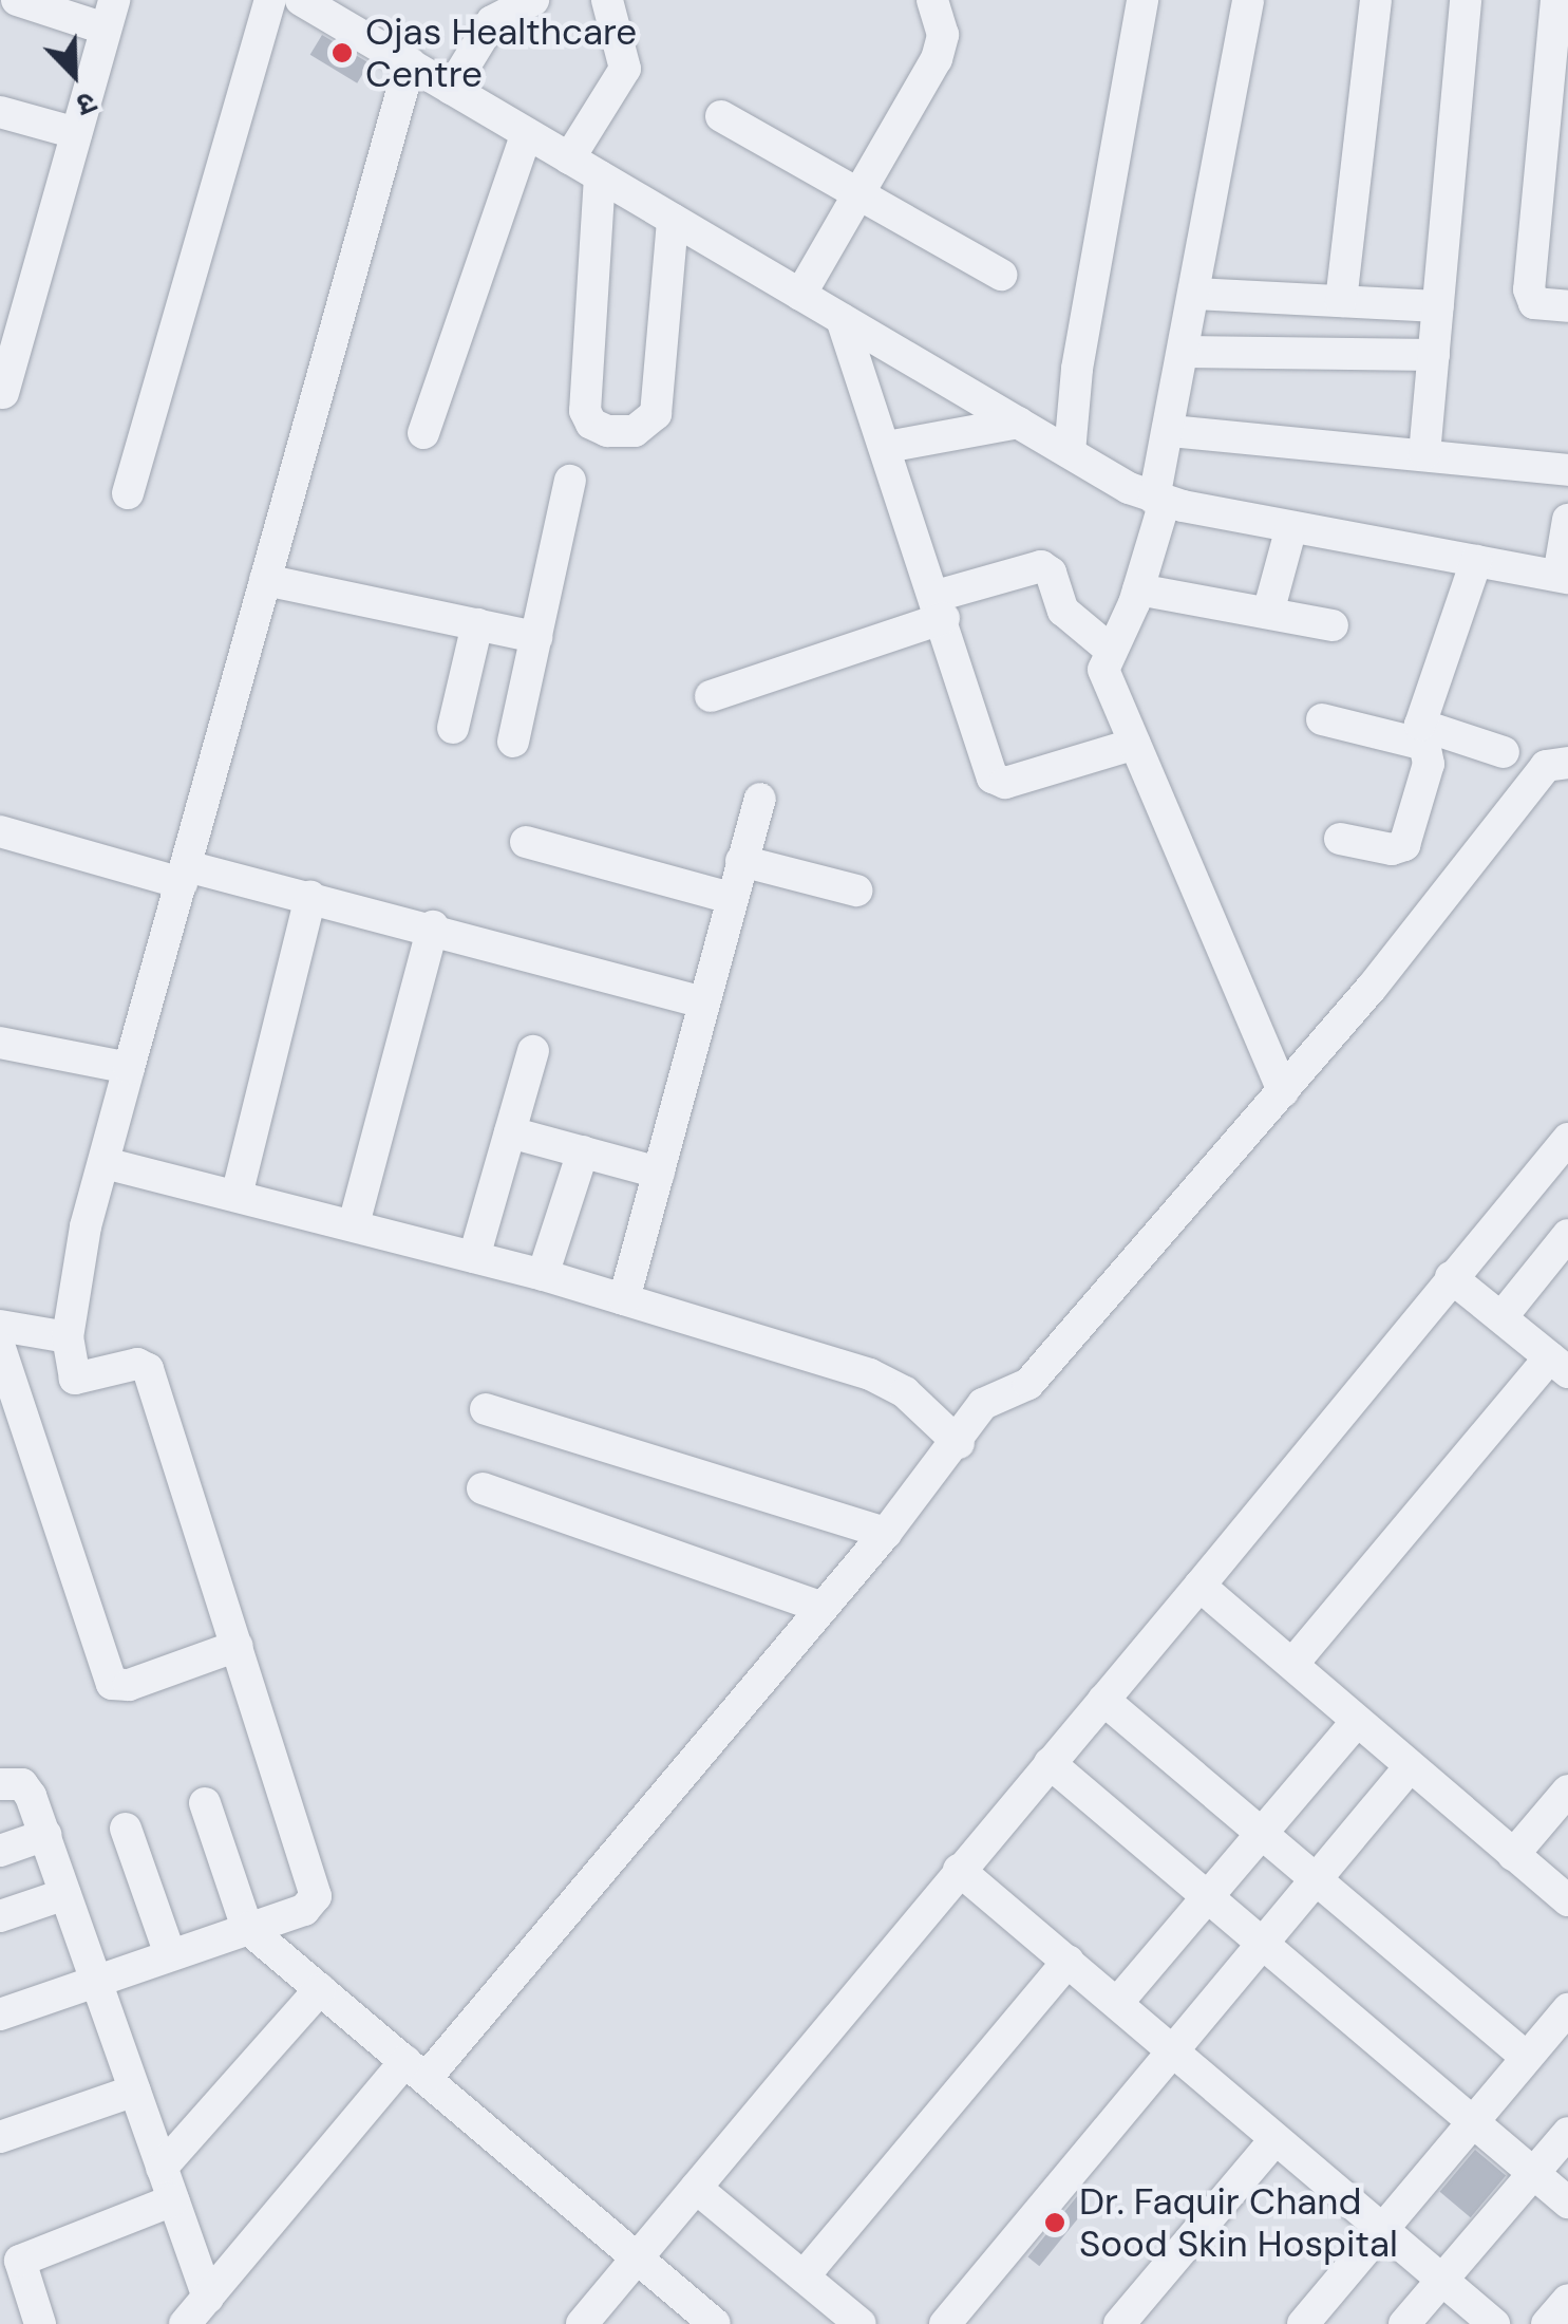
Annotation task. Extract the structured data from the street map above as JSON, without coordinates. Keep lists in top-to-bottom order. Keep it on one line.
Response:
{"places":["Ojas Healthcare Centre","Dr. Faquir Chand Sood Skin Hospital"],"north":"bottom right"}
